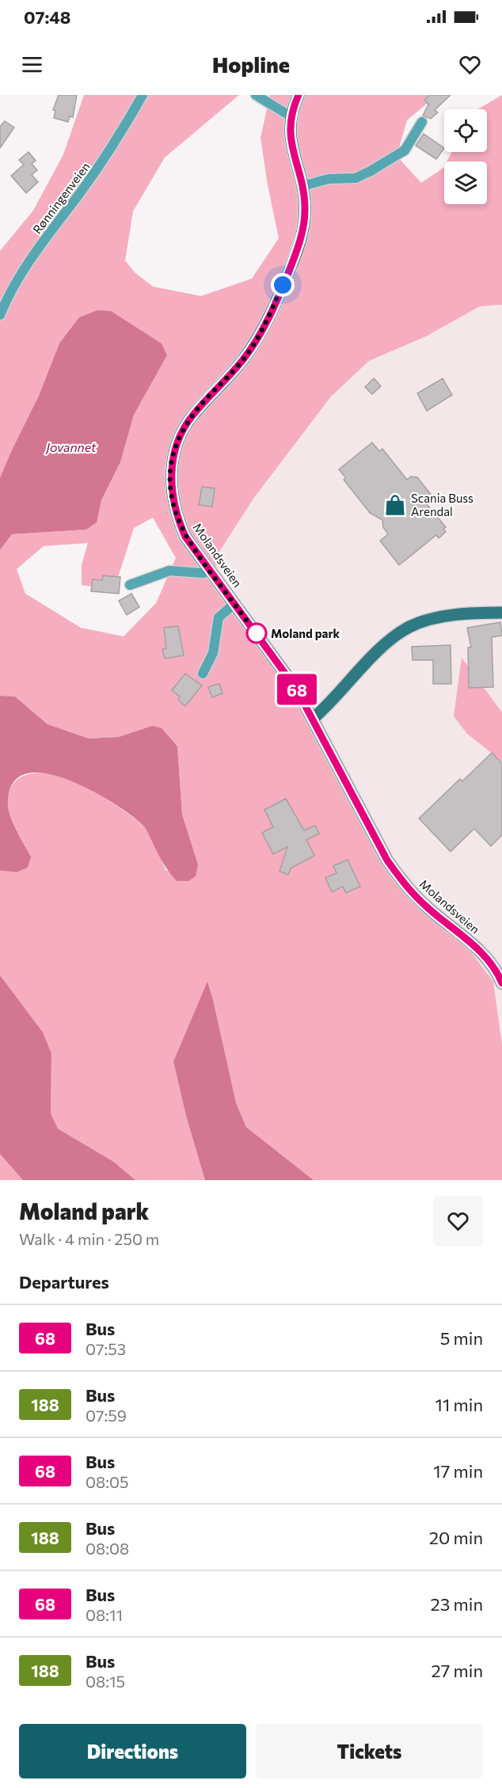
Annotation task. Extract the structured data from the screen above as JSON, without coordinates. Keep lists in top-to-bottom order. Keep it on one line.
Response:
{"streets":{"main road":["Molandsveien"],"street":["Rønningenveien"]},"water":["Jovannet"],"places":{"shop":["Scania Buss Arendal"],"other":["Moland park"]},"lines":["bus line 68"],"page":{"status":"07:48","header":"Hopline","on_map":"68","heading":[["Moland park","Walk · 4 min · 250 m"],"Departures"],"list":[{"mark":"68","name":"Bus","note":"07:53","value":"5 min"},{"mark":"188","name":"Bus","note":"07:59","value":"11 min"},{"mark":"68","name":"Bus","note":"08:05","value":"17 min"},{"mark":"188","name":"Bus","note":"08:08","value":"20 min"},{"mark":"68","name":"Bus","note":"08:11","value":"23 min"},{"mark":"188","name":"Bus","note":"08:15","value":"27 min"}],"buttons":["Directions","Tickets"]}}
